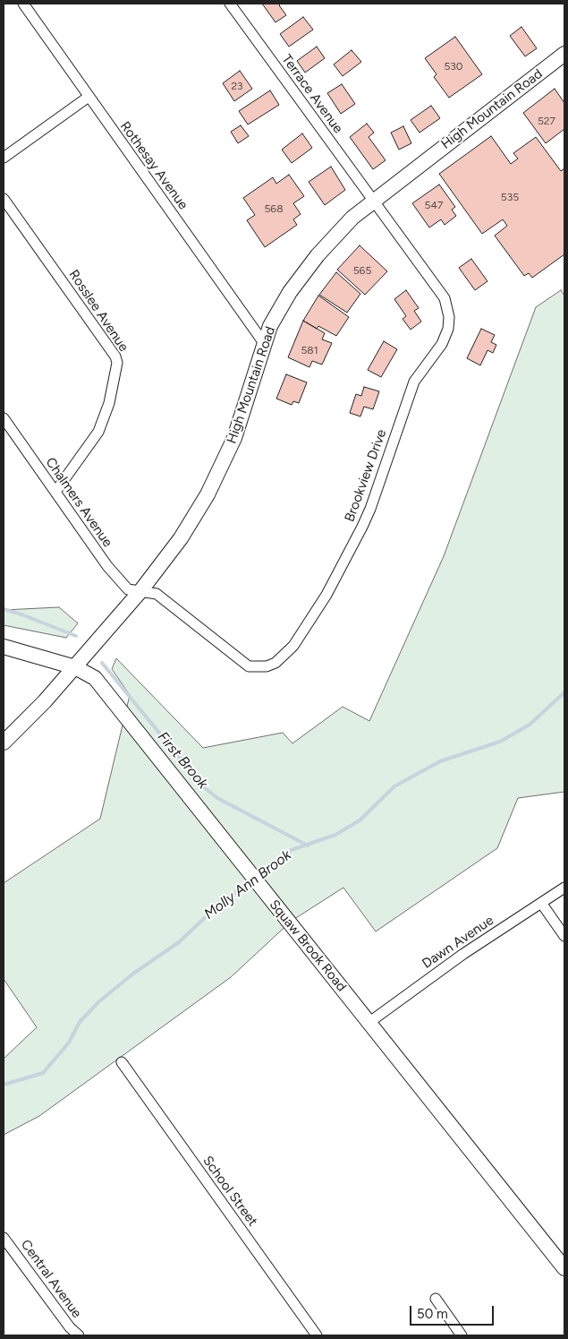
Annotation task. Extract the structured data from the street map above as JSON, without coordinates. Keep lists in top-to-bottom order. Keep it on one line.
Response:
{"streets":{"street":["Terrace Avenue","High Mountain Road","Rothesay Avenue","Rosslee Avenue","Brookview Drive","Chalmers Avenue","Dawn Avenue","Squaw Brook Road","School Street","Central Avenue"]},"crossings":[["Terrace Avenue","High Mountain Road"],["Terrace Avenue","Brookview Drive"],["High Mountain Road","Rothesay Avenue"],["High Mountain Road","Brookview Drive"],["High Mountain Road","Chalmers Avenue"],["High Mountain Road","Squaw Brook Road"],["Rosslee Avenue","Chalmers Avenue"],["Brookview Drive","Chalmers Avenue"],["Dawn Avenue","Squaw Brook Road"]],"water":["First Brook","Molly Ann Brook"],"house_numbers":["530","23","527","535","547","568","565","581"],"scale_bar":"50 m"}
